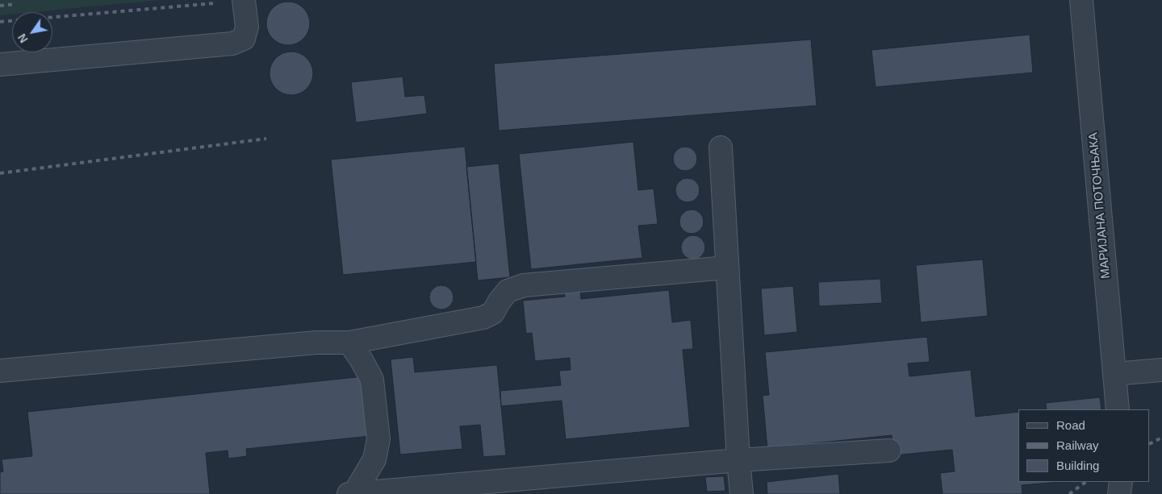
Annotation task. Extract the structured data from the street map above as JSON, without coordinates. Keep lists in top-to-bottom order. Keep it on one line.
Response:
{"streets":{"street":["МАРИЈАНА ПОТОЧЊАКА"]},"legend":["Road","Railway","Building"],"north":"bottom left"}
